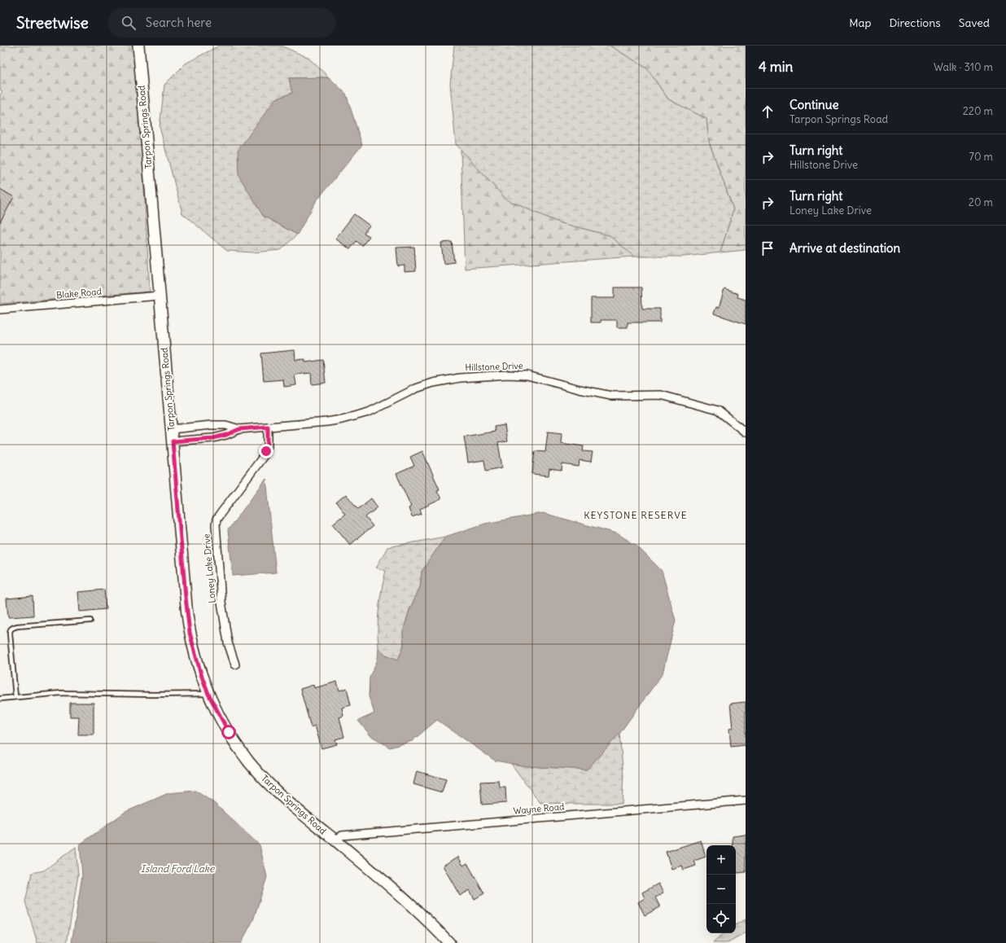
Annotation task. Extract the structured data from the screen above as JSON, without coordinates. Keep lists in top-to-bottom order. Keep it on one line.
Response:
{"streets":{"main road":["Tarpon Springs Road"],"street":["Blake Road","Hillstone Drive","Loney Lake Drive","Wayne Road"]},"crossings":[["Tarpon Springs Road","Blake Road"],["Tarpon Springs Road","Hillstone Drive"],["Tarpon Springs Road","Wayne Road"],["Hillstone Drive","Loney Lake Drive"]],"districts":["KEYSTONE RESERVE"],"water":["Island Ford Lake"],"page":{"header":"Streetwise","search":"Search here","nav":["Map","Directions","Saved"],"heading":["4 min","Walk · 310 m"],"list":[["Continue","Tarpon Springs Road","220 m"],["Turn right","Hillstone Drive","70 m"],["Turn right","Loney Lake Drive","20 m"],"Arrive at destination"],"map_buttons":["+","−"]}}
